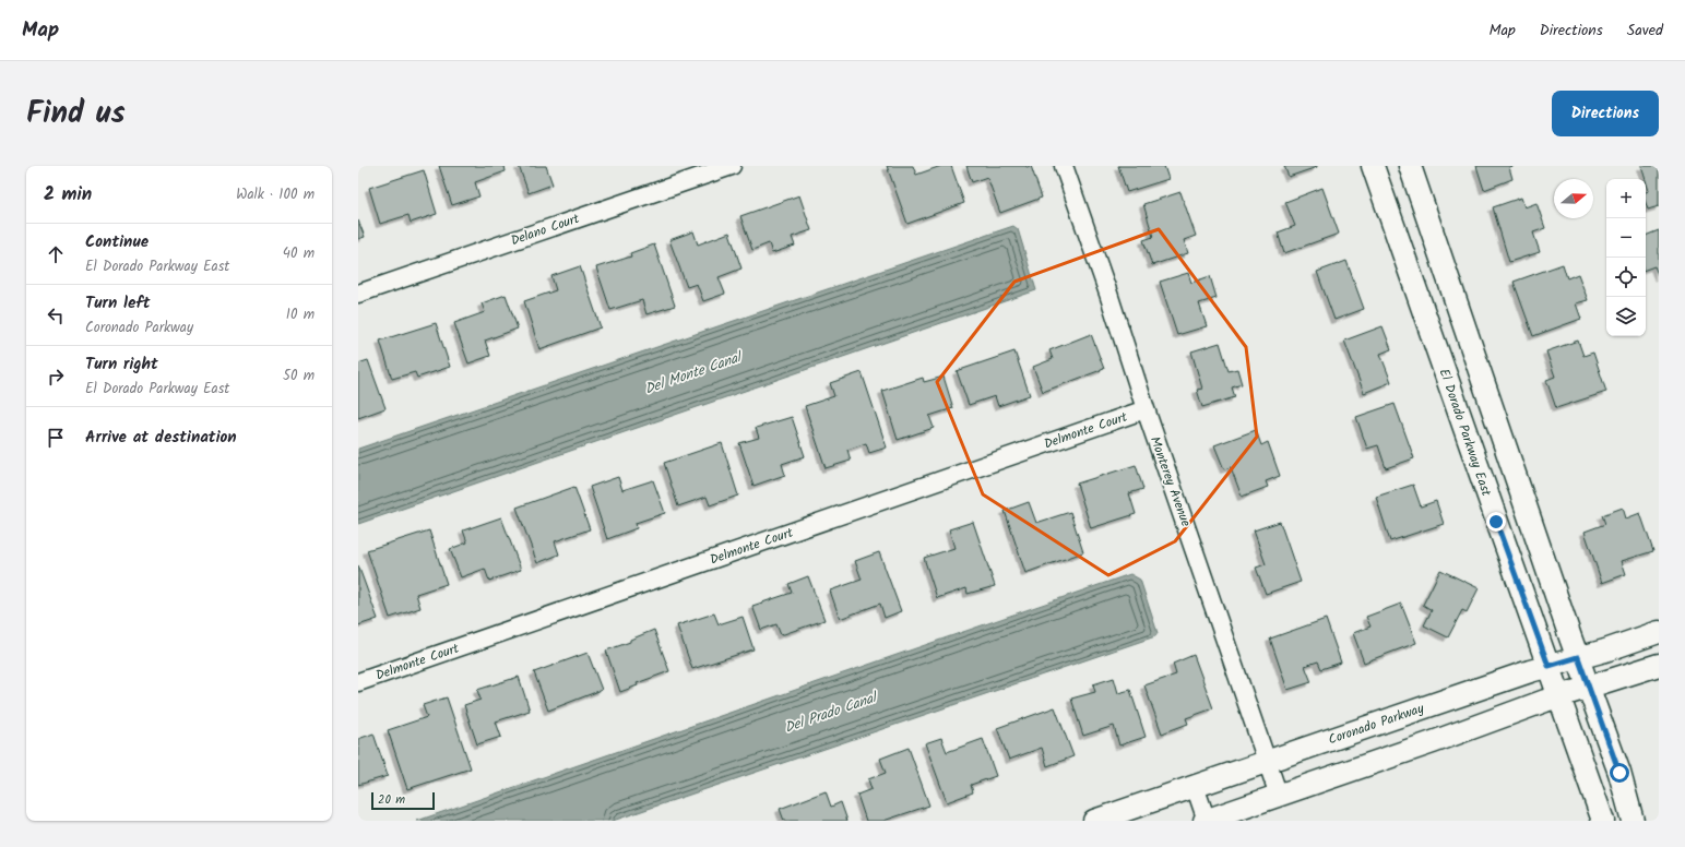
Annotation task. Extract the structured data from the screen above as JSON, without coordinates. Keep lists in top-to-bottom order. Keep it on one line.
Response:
{"streets":{"street":["Delano Court","Delmonte Court","El Dorado Parkway East","Monterey Avenue","Coronado Parkway"]},"crossings":[["Delmonte Court","Monterey Avenue"],["El Dorado Parkway East","Coronado Parkway"],["Monterey Avenue","Coronado Parkway"]],"water":["Del Monte Canal","Del Prado Canal"],"scale_bar":"20 m","north":"right","page":{"header":"Map","nav":["Map","Directions","Saved"],"title":"Find us","buttons":"Directions","heading":["2 min","Walk · 100 m"],"map_buttons":["+","−"],"list":[["Continue","El Dorado Parkway East","40 m"],["Turn left","Coronado Parkway","10 m"],["Turn right","El Dorado Parkway East","50 m"],"Arrive at destination"],"scale":"20 m"}}
